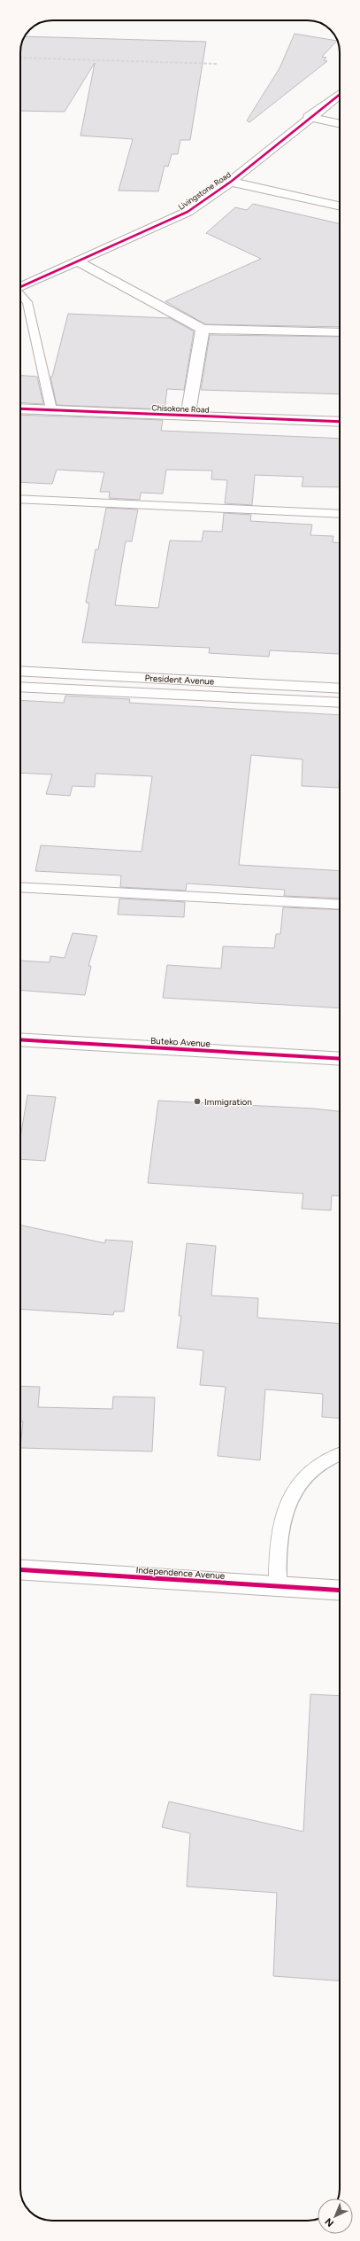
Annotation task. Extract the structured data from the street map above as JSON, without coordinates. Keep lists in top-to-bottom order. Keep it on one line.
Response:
{"streets":{"street":["Livingstone Road","Chisokone Road","President Avenue","Buteko Avenue","Independence Avenue"]},"places":["Immigration"],"north":"bottom left"}
